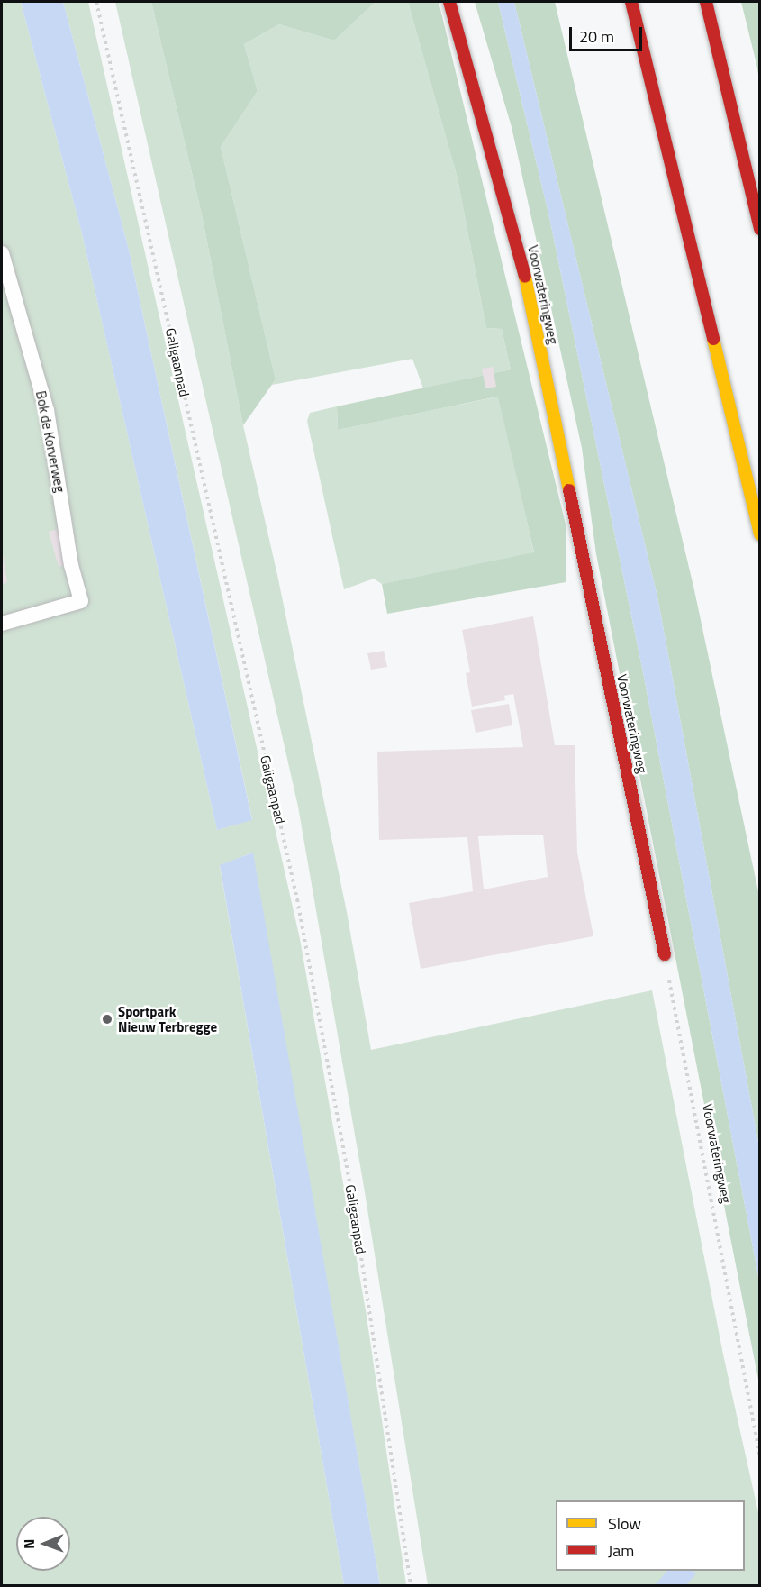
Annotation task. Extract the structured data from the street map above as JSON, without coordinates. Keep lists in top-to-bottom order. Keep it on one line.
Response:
{"streets":{"main road":["Voorwateringweg"],"lane":["Bok de Korverweg"],"path":["Galigaanpad"]},"places":["Sportpark Nieuw Terbregge"],"legend":["Slow","Jam"],"scale_bar":"20 m","north":"left"}
